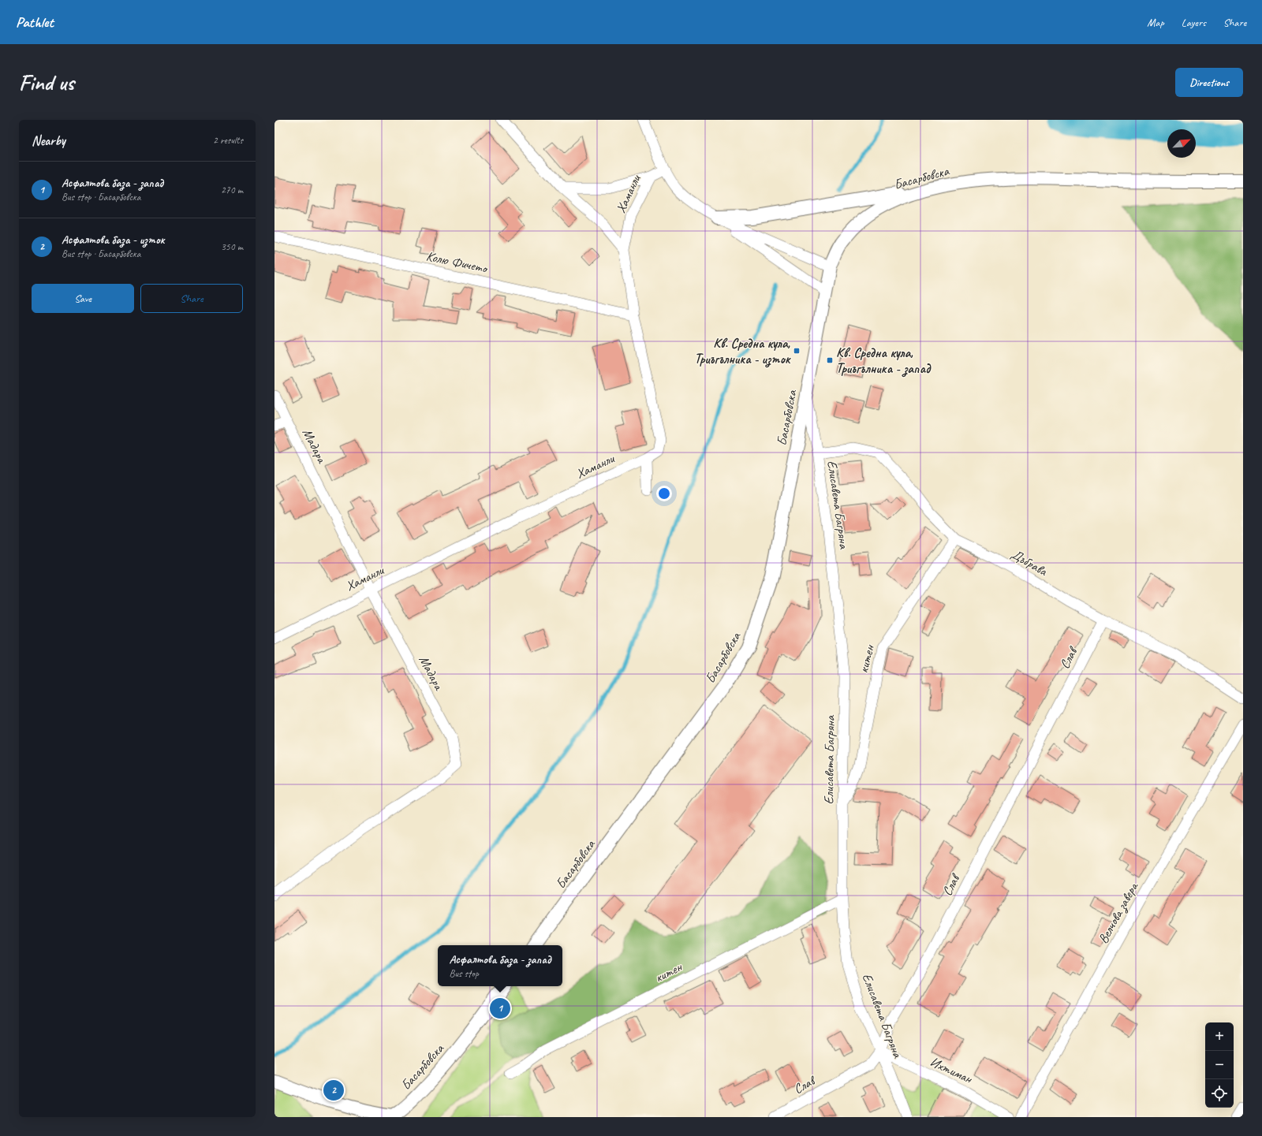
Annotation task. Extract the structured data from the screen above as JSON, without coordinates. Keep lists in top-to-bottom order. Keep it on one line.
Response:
{"streets":{"street":["Басарбовска","Хаманли","Колю Фичето","Мадара","Елисавета Багряна","Дъбрава","Слав","китен","Велчова завера","Ихтиман"]},"crossings":[["Басарбовска","Елисавета Багряна"],["Хаманли","Колю Фичето"],["Хаманли","Мадара"],["Елисавета Багряна","Дъбрава"],["Елисавета Багряна","Слав"],["Елисавета Багряна","китен"],["Елисавета Багряна","Ихтиман"],["Дъбрава","Слав"],["Дъбрава","китен"],["Слав","Ихтиман"]],"places":{"transit":["Кв. Средна кула, Триъгълника - изток","Кв. Средна кула, Триъгълника - запад"]},"north":"top right","page":{"header":"Pathlet","nav":["Map","Layers","Share"],"buttons":["Directions",["Save","Share"]],"title":"Find us","heading":["Nearby","2 results"],"list":[{"mark":"1","name":"Асфалтова база - запад","note":"Bus stop · Басарбовска","value":"270 m"},{"mark":"2","name":"Асфалтова база - изток","note":"Bus stop · Басарбовска","value":"350 m"}],"popup":["Асфалтова база - запад","Bus stop"],"pins":["1","2"],"map_buttons":["+","−"]}}
